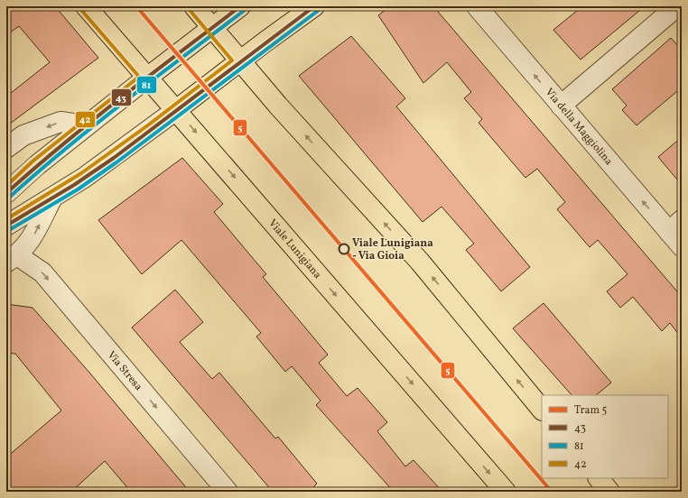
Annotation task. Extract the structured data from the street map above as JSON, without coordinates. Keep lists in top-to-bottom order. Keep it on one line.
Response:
{"streets":{"main road":["Viale Lunigiana"],"street":["Via della Maggiolina","Via Stresa"]},"one_way":["Via della Maggiolina","Via Stresa"],"places":["Viale Lunigiana - Via Gioia"],"lines":["tram line 5","transit line 43","transit line 42","transit line 81"],"legend":["Tram 5","43","81","42"]}
